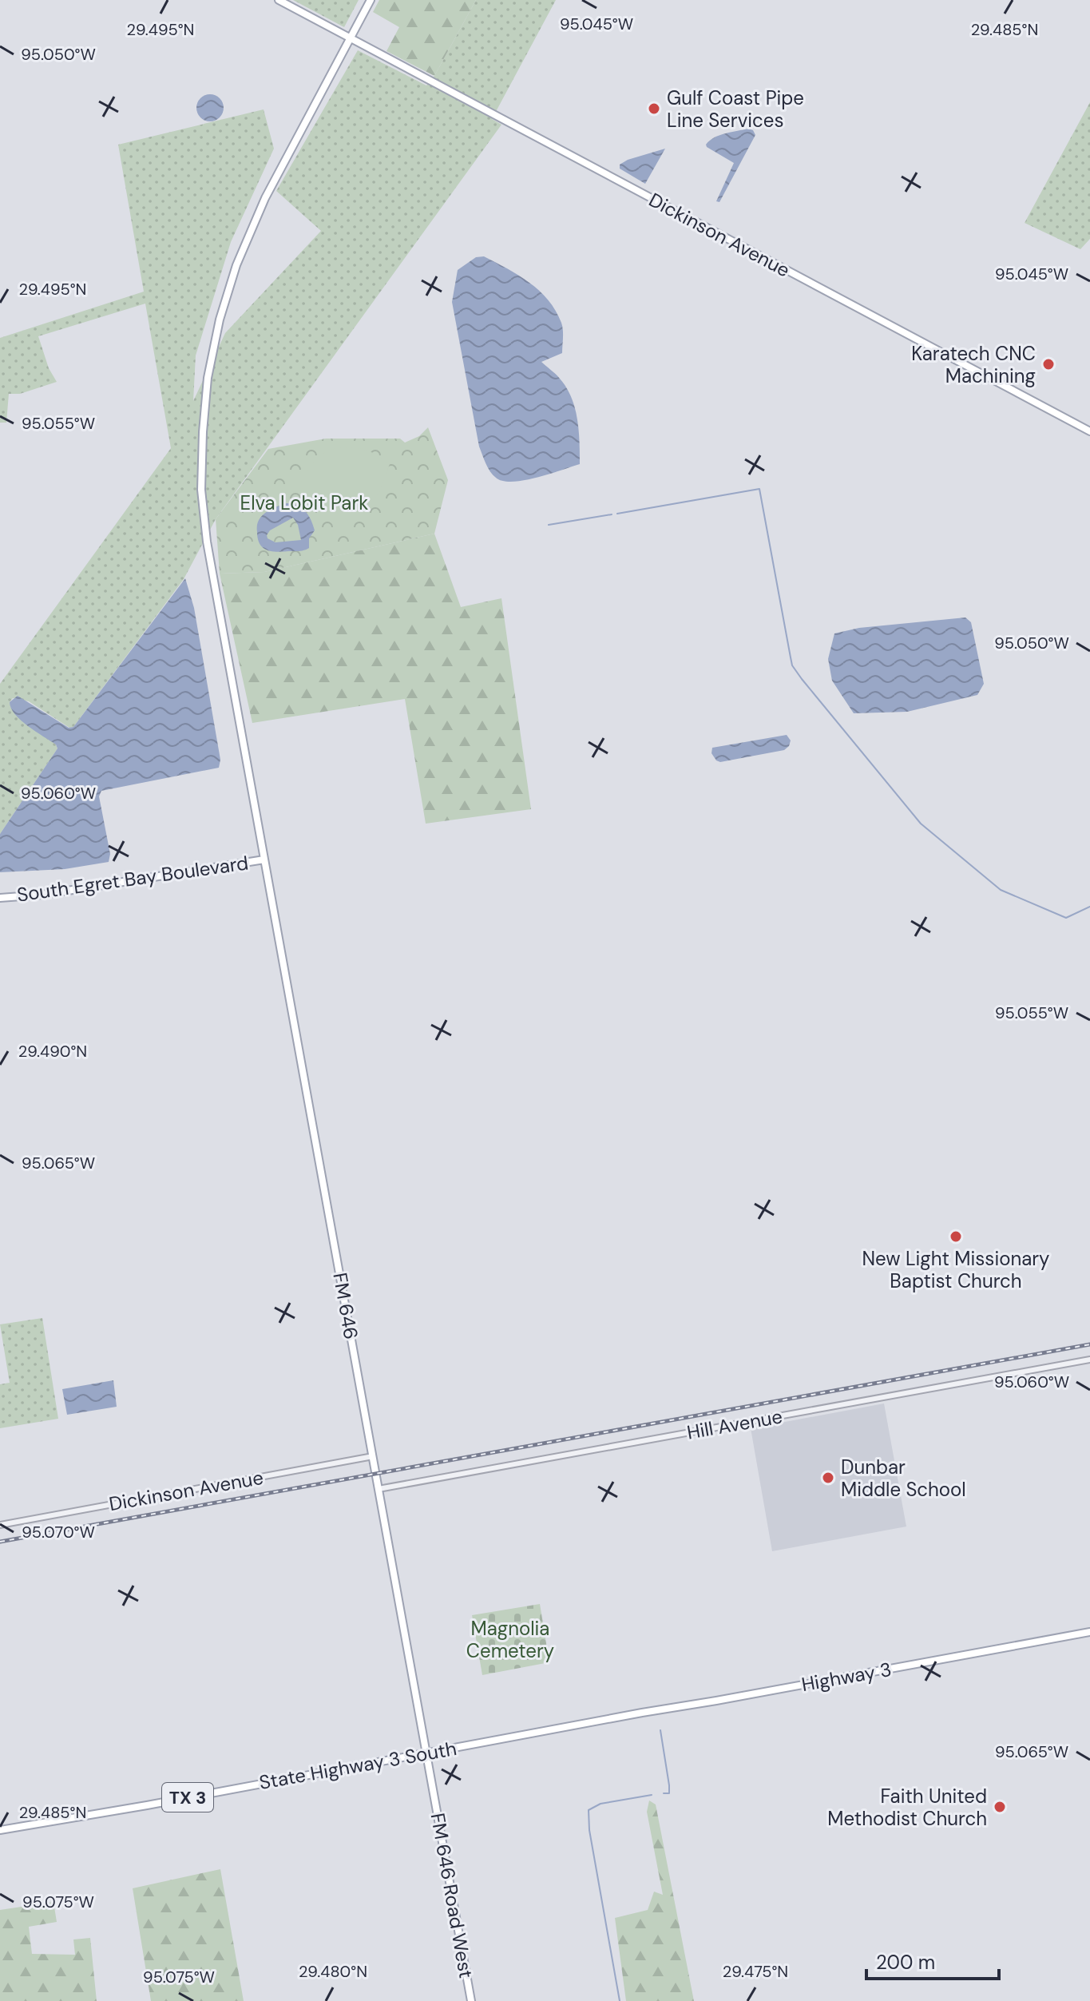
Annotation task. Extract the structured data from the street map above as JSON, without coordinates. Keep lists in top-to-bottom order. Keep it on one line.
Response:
{"streets":{"main road":["Dickinson Avenue","South Egret Bay Boulevard","FM 646","Highway 3","State Highway 3 South","TX 3","FM 646 Road West"],"street":["Hill Avenue"]},"crossings":[["Dickinson Avenue","FM 646"],["South Egret Bay Boulevard","FM 646"],["FM 646","Hill Avenue"],["FM 646","State Highway 3 South"],["FM 646","FM 646 Road West"],["Highway 3","State Highway 3 South"],["State Highway 3 South","FM 646 Road West"]],"parks":["Elva Lobit Park","Magnolia Cemetery"],"places":["Gulf Coast Pipe Line Services","Karatech CNC Machining","New Light Missionary Baptist Church","Dunbar Middle School","Faith United Methodist Church"],"scale_bar":"200 m","coordinates":["95.045°W","29.495°N","29.485°N","95.050°W","95.055°W","95.060°W","29.490°N","95.065°W","95.070°W","95.075°W","29.480°N","29.475°N"]}
